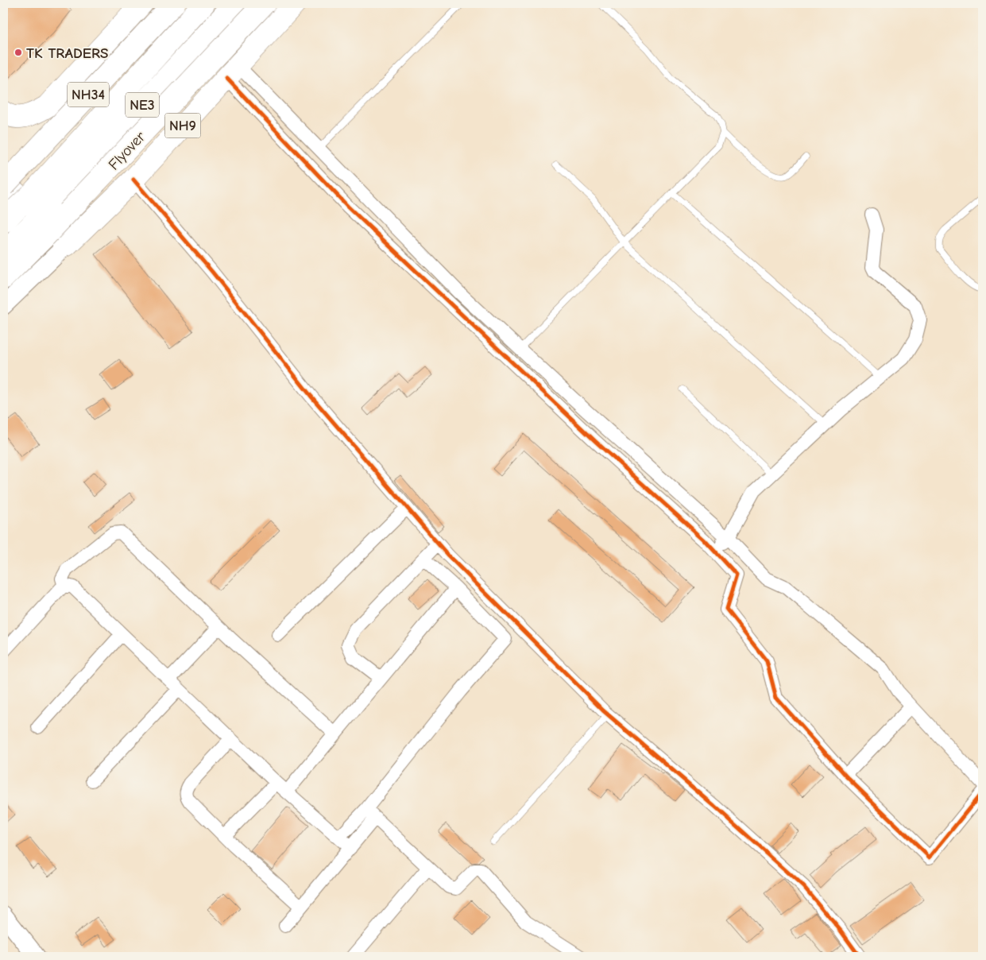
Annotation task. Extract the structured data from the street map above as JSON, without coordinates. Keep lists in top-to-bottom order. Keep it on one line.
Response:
{"streets":{"highway":["NH34","NE3","NH9","Flyover"]},"places":["TK TRADERS"]}
